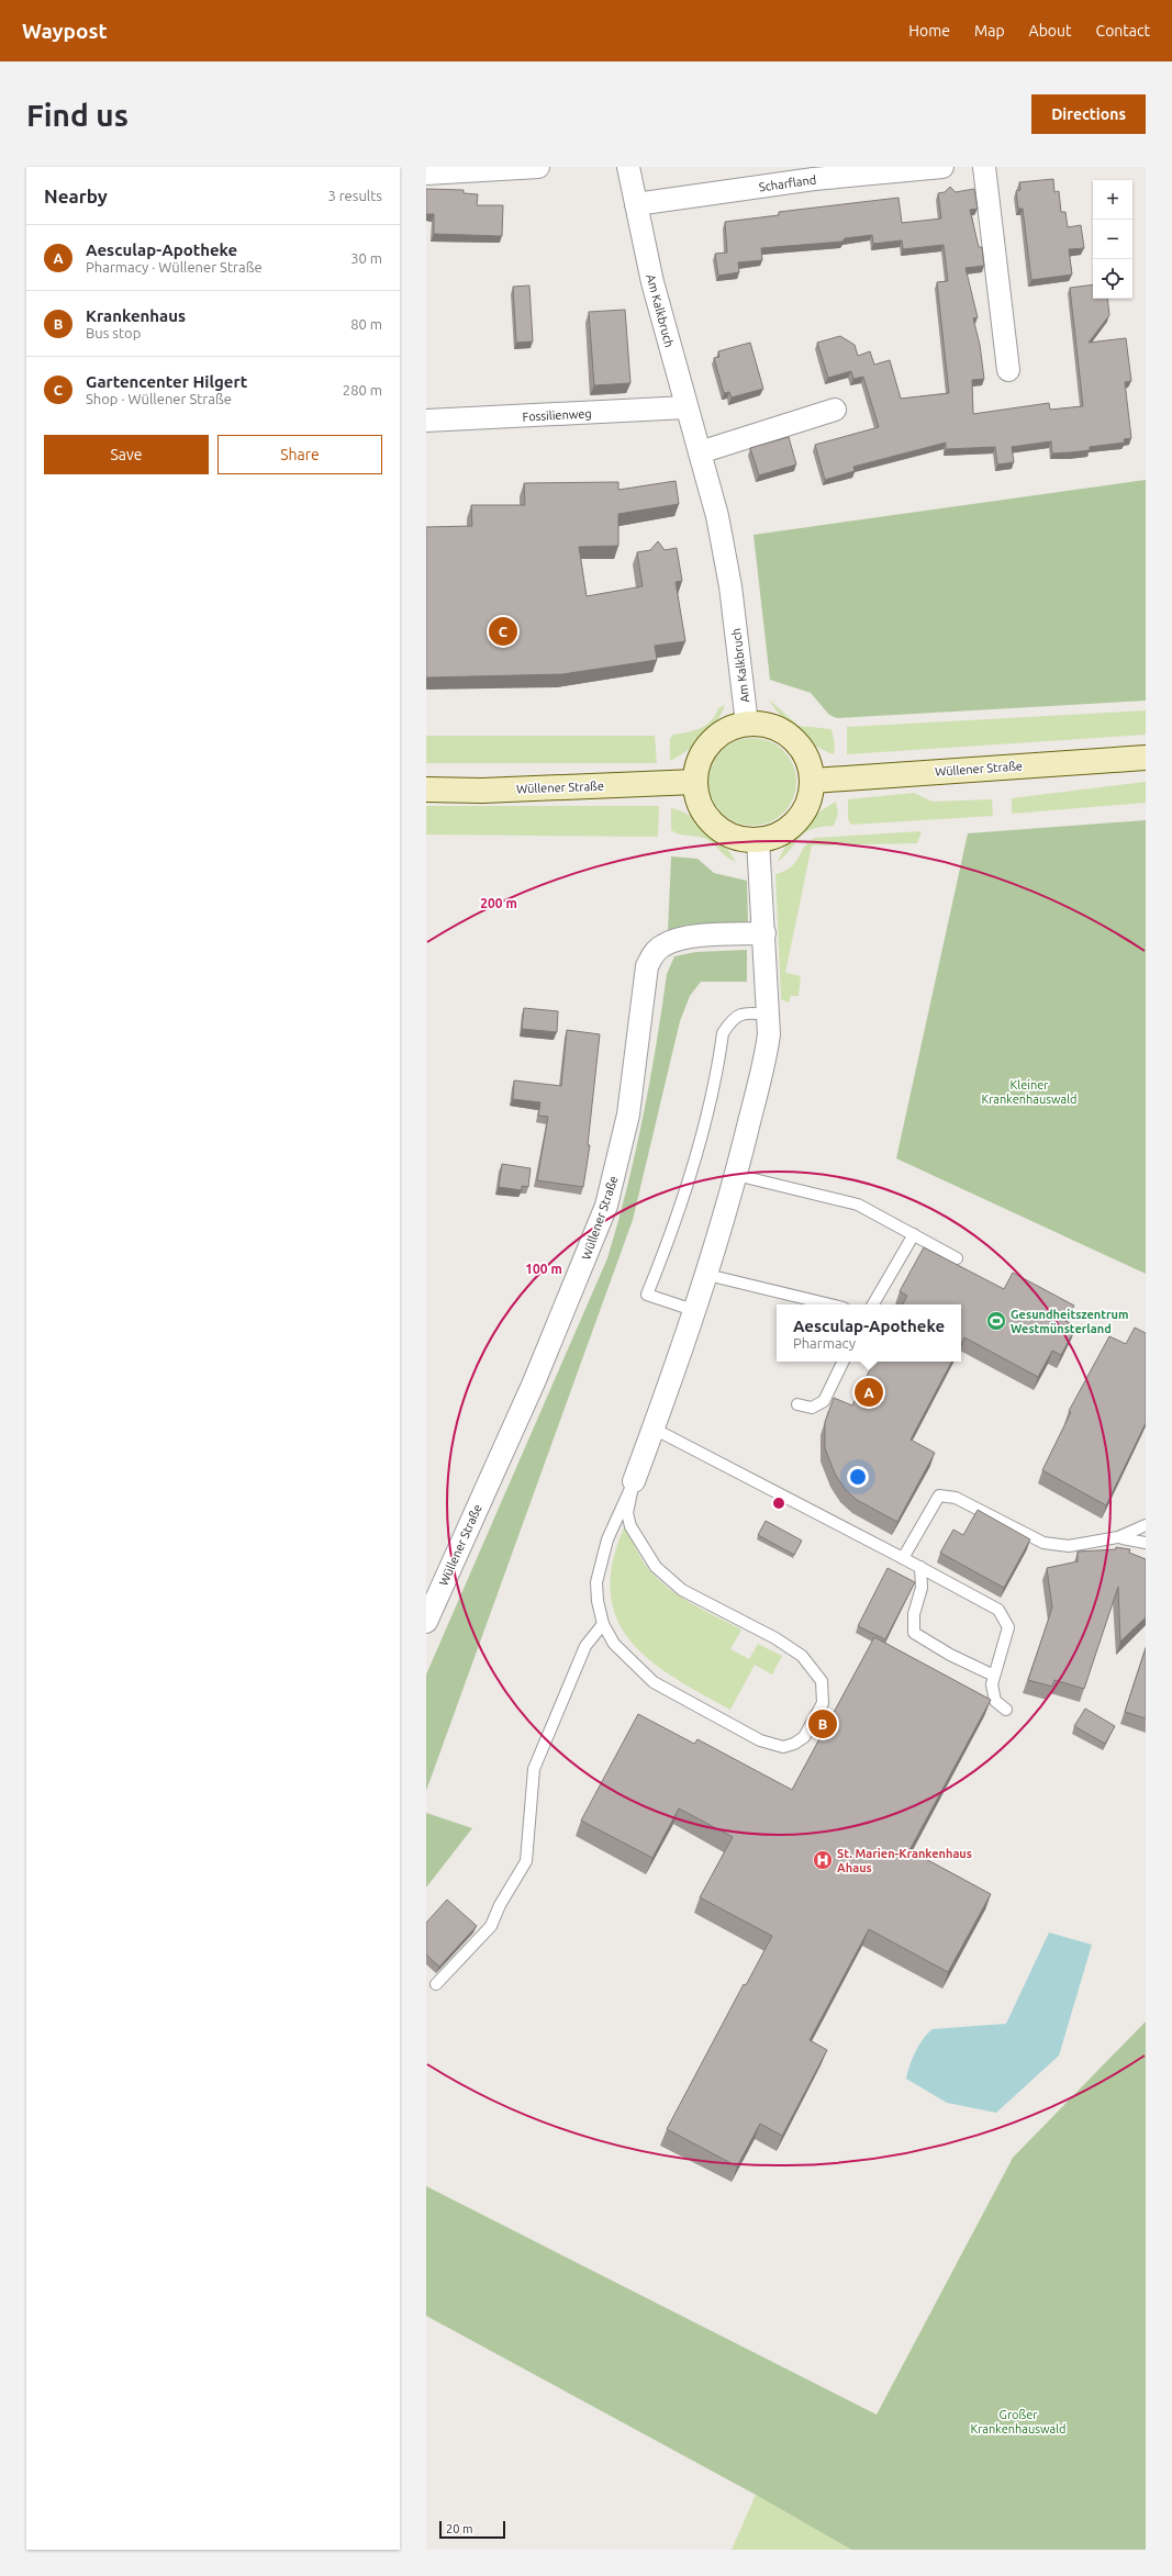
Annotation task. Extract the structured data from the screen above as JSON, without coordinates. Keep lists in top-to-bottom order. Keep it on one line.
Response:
{"streets":{"main road":["Wüllener Straße"],"street":["Scharfland","Am Kalkbruch","Fossilienweg"]},"crossings":[["Scharfland","Am Kalkbruch"],["Am Kalkbruch","Fossilienweg"],["Am Kalkbruch","Wüllener Straße"]],"parks":["Kleiner Krankenhauswald","Großer Krankenhauswald"],"places":{"sports":["Gesundheitszentrum Westmünsterland"],"hospital":["St. Marien-Krankenhaus Ahaus"]},"scale_bar":"20 m","page":{"header":"Waypost","nav":["Home","Map","About","Contact"],"buttons":["Directions",["Save","Share"]],"title":"Find us","heading":["Nearby","3 results"],"map_buttons":["+","−"],"list":[{"mark":"A","name":"Aesculap-Apotheke","note":"Pharmacy · Wüllener Straße","value":"30 m"},{"mark":"B","name":"Krankenhaus","note":"Bus stop","value":"80 m"},{"mark":"C","name":"Gartencenter Hilgert","note":"Shop · Wüllener Straße","value":"280 m"}],"pins":["C","A","B"],"popup":["Aesculap-Apotheke","Pharmacy"],"scale":"20 m"},"rings":["200 m","100 m"]}
